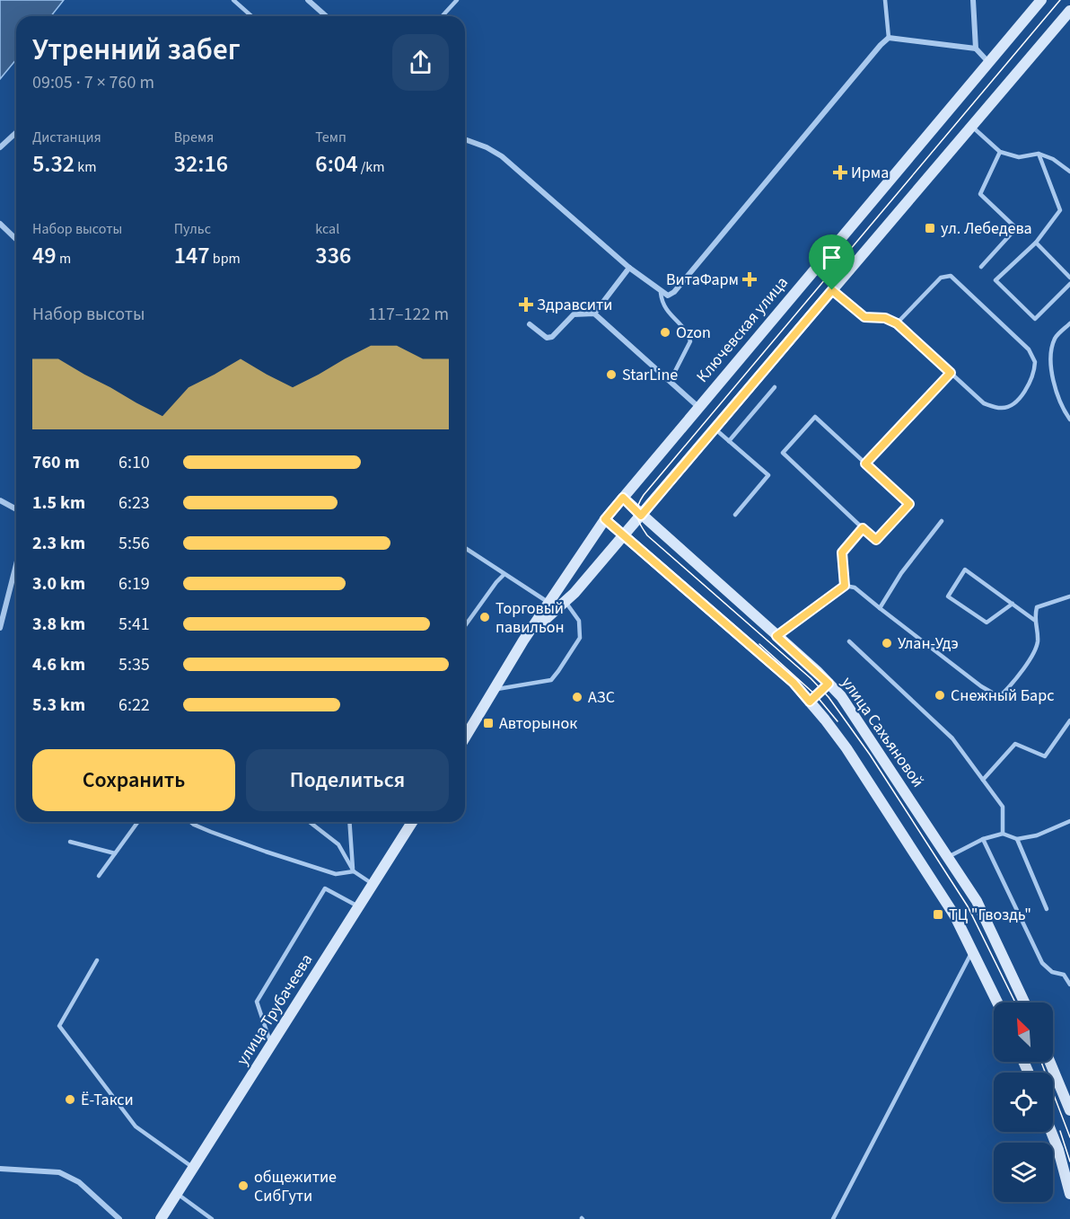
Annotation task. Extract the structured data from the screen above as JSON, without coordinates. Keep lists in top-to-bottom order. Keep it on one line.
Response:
{"streets":{"main road":["Ключевская улица","улица Сахьяновой","улица Трубачеева"]},"crossings":[["Ключевская улица","улица Сахьяновой"]],"places":{"health":["Ирма","ВитаФарм","Здравсити"],"transit":["ул. Лебедева","Авторынок","ТЦ \"Гвоздь\""],"other":["Ozon","StarLine","Торговый павильон","Улан-Удэ","Снежный Барс","АЗС","Ё-Такси","общежитие СибГути"]},"north":"top left","page":{"heading":["Утренний забег","09:05 · 7 × 760 m"],"stats":[["Дистанция","5.32 km"],["Время","32:16"],["Темп","6:04 /km"],["Набор высоты","49 m"],["Пульс","147 bpm"],["kcal","336"]],"chart":["Набор высоты","117–122 m"],"list":[{"name":"760 m","note":"6:10"},{"name":"1.5 km","note":"6:23"},{"name":"2.3 km","note":"5:56"},{"name":"3.0 km","note":"6:19"},{"name":"3.8 km","note":"5:41"},{"name":"4.6 km","note":"5:35"},{"name":"5.3 km","note":"6:22"}],"buttons":["Сохранить","Поделиться"]}}
